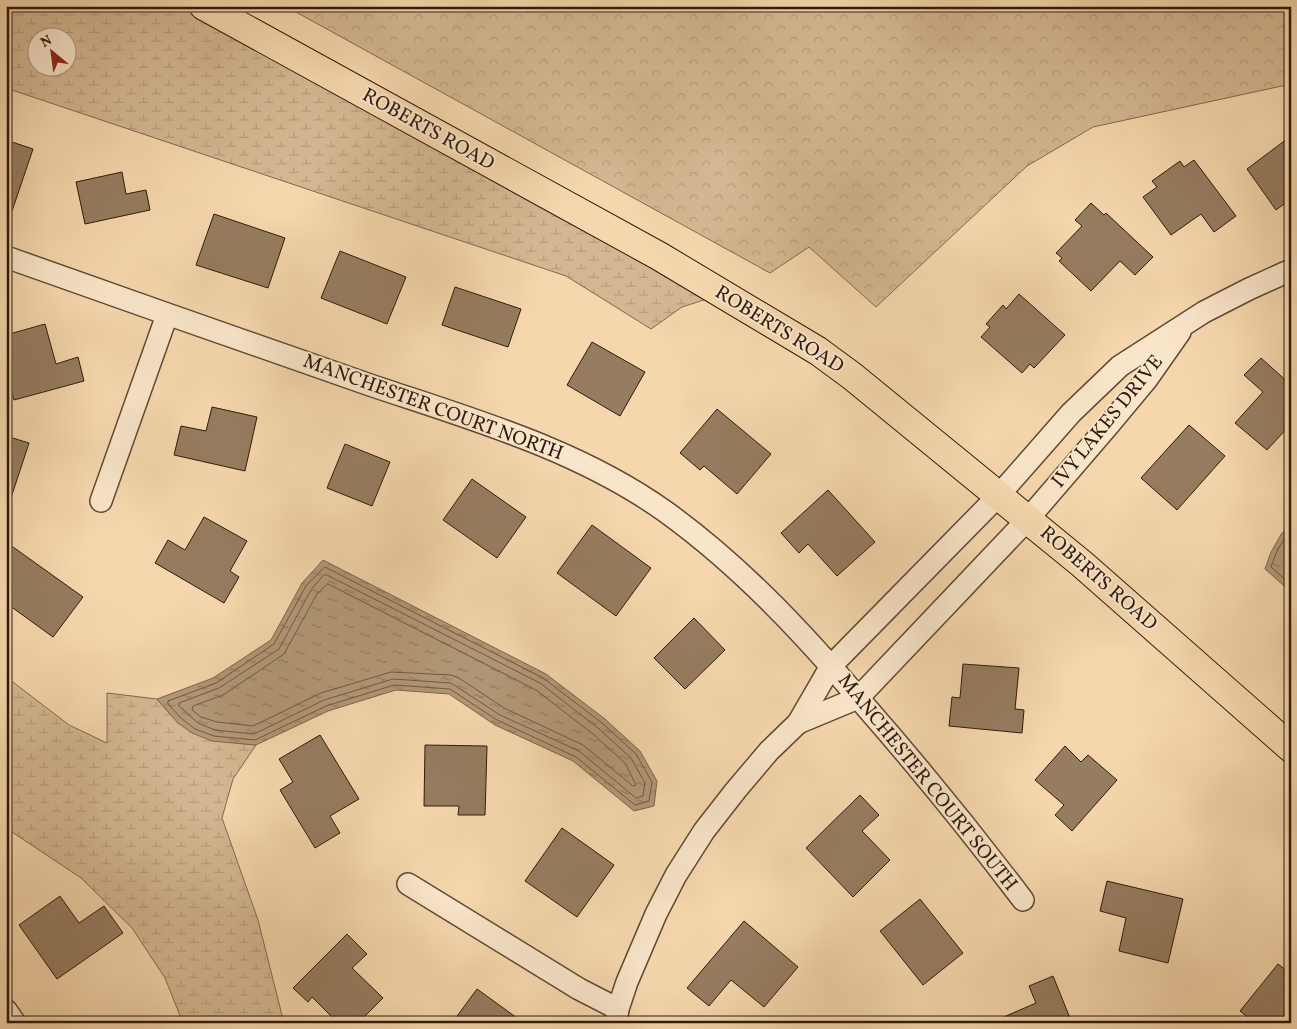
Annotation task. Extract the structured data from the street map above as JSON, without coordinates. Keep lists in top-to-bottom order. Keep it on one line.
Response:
{"streets":{"main road":["ROBERTS ROAD"],"street":["MANCHESTER COURT NORTH","IVY LAKES DRIVE","MANCHESTER COURT SOUTH"]},"crossings":[["ROBERTS ROAD","IVY LAKES DRIVE"],["MANCHESTER COURT NORTH","IVY LAKES DRIVE"],["MANCHESTER COURT NORTH","MANCHESTER COURT SOUTH"],["IVY LAKES DRIVE","MANCHESTER COURT SOUTH"]],"north":"top left"}
